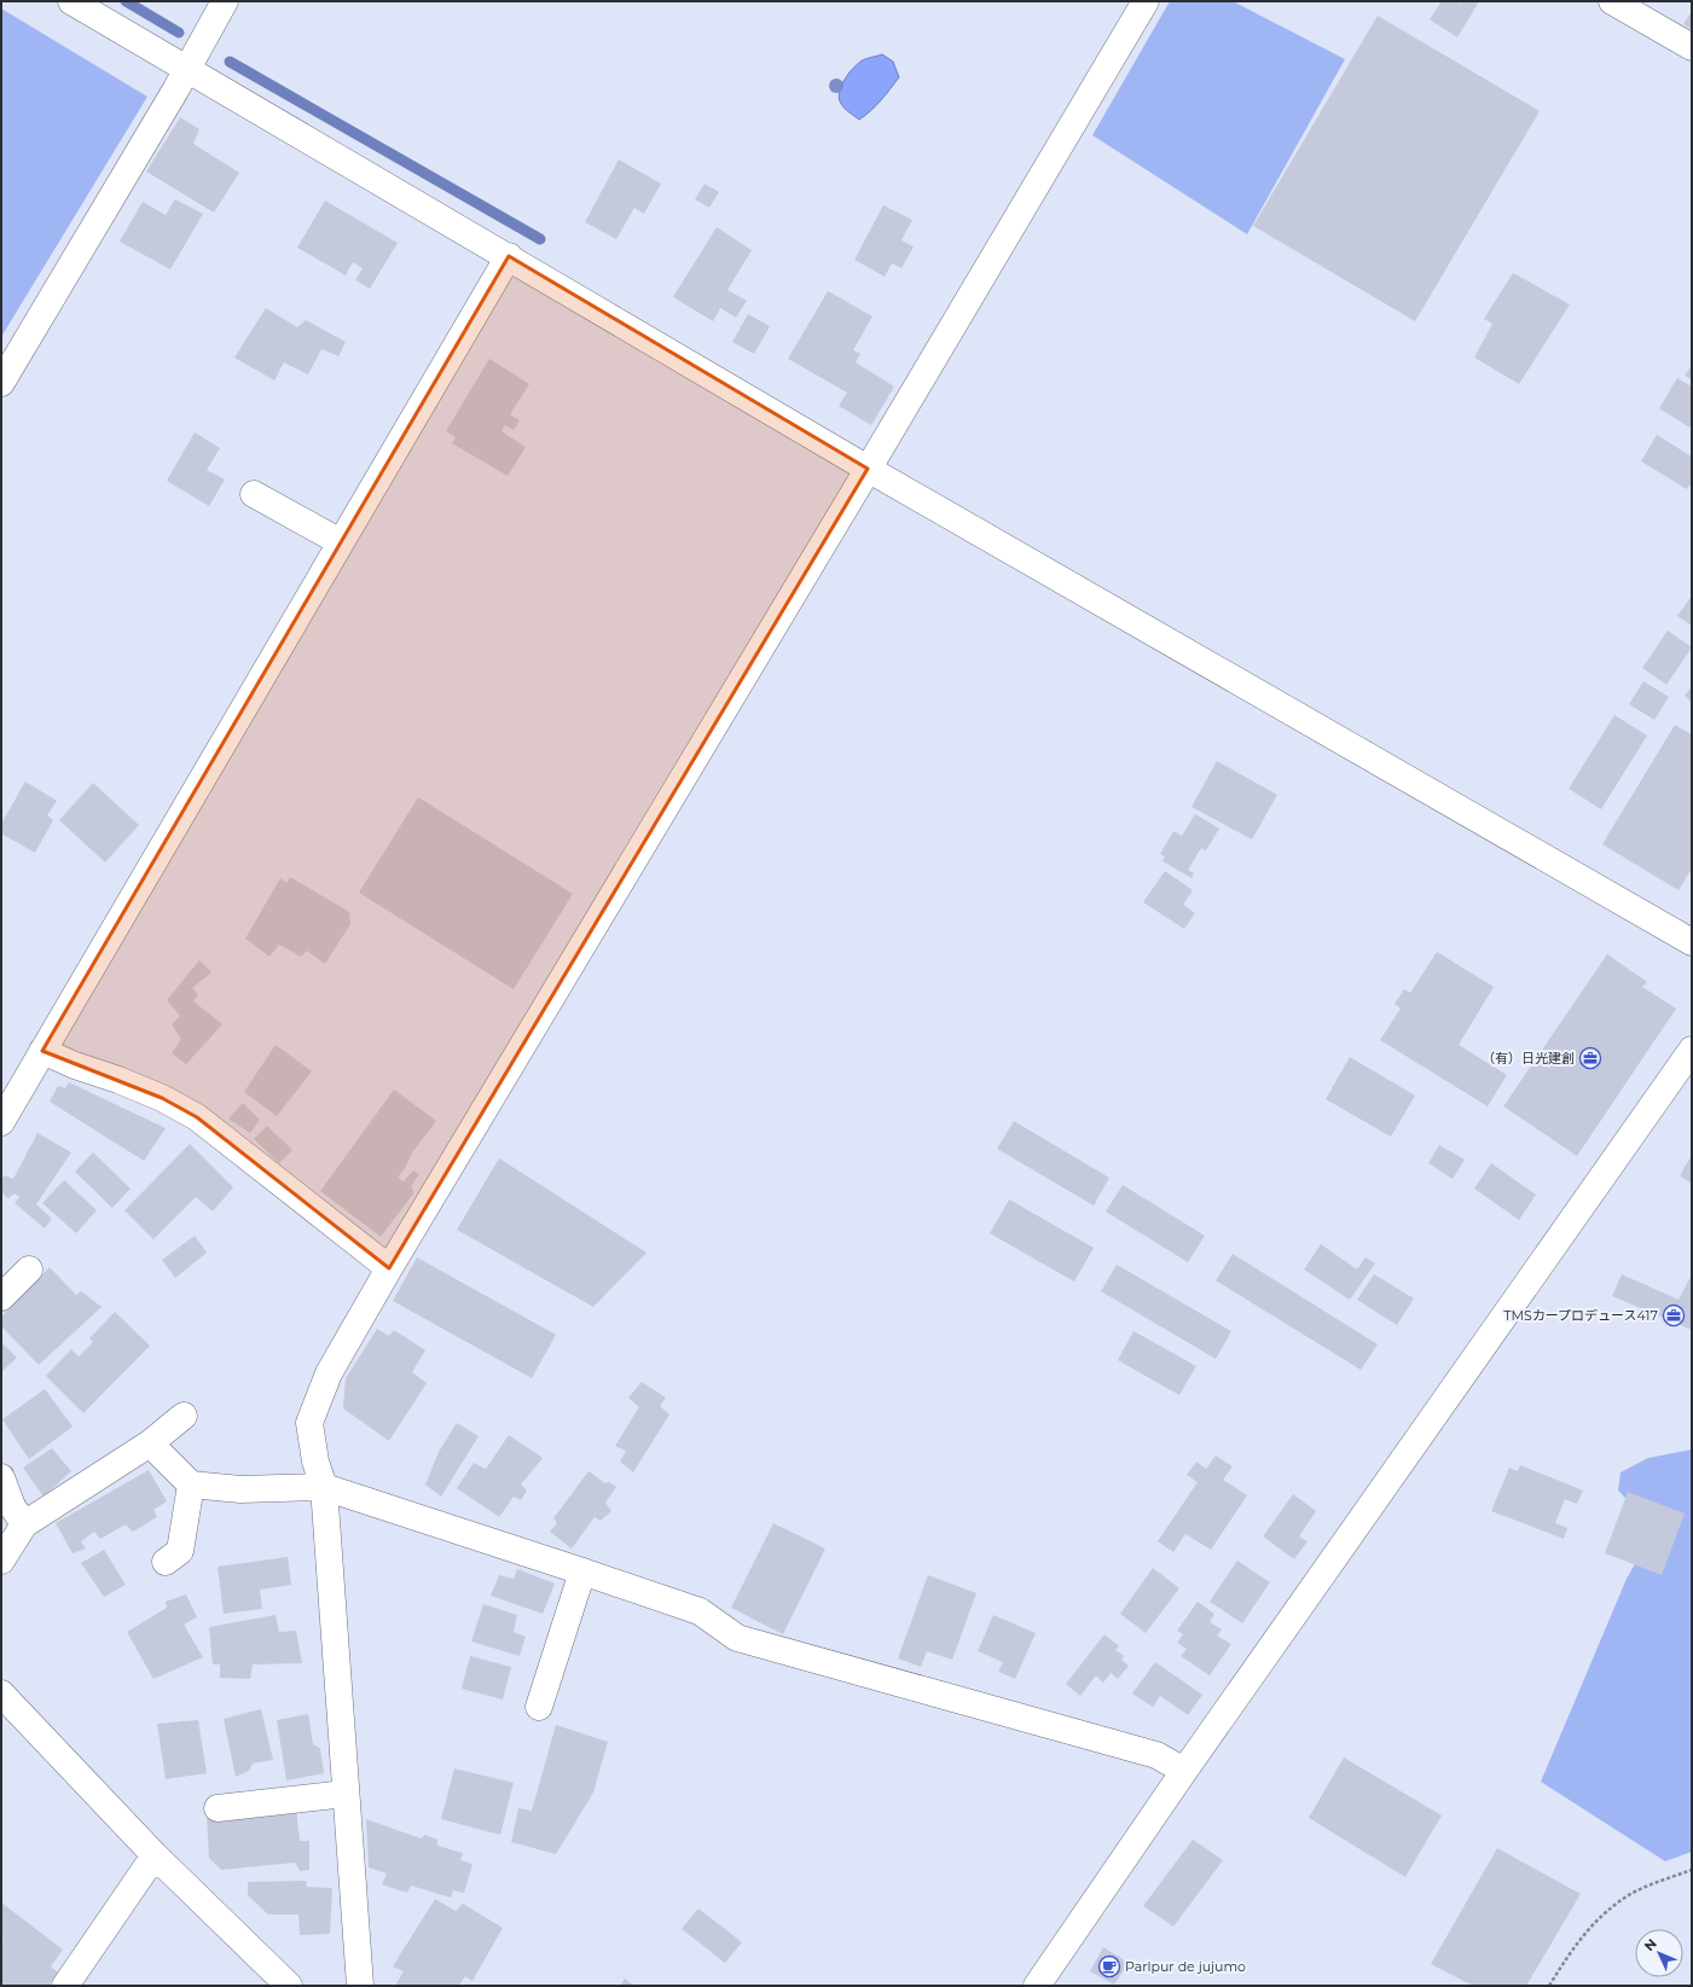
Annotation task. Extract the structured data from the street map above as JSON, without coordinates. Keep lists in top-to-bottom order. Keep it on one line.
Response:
{"places":{"office":["（有）日光建創","TMSカープロデュース417"],"cafe":["Parlpur de jujumo"]},"north":"top left"}
